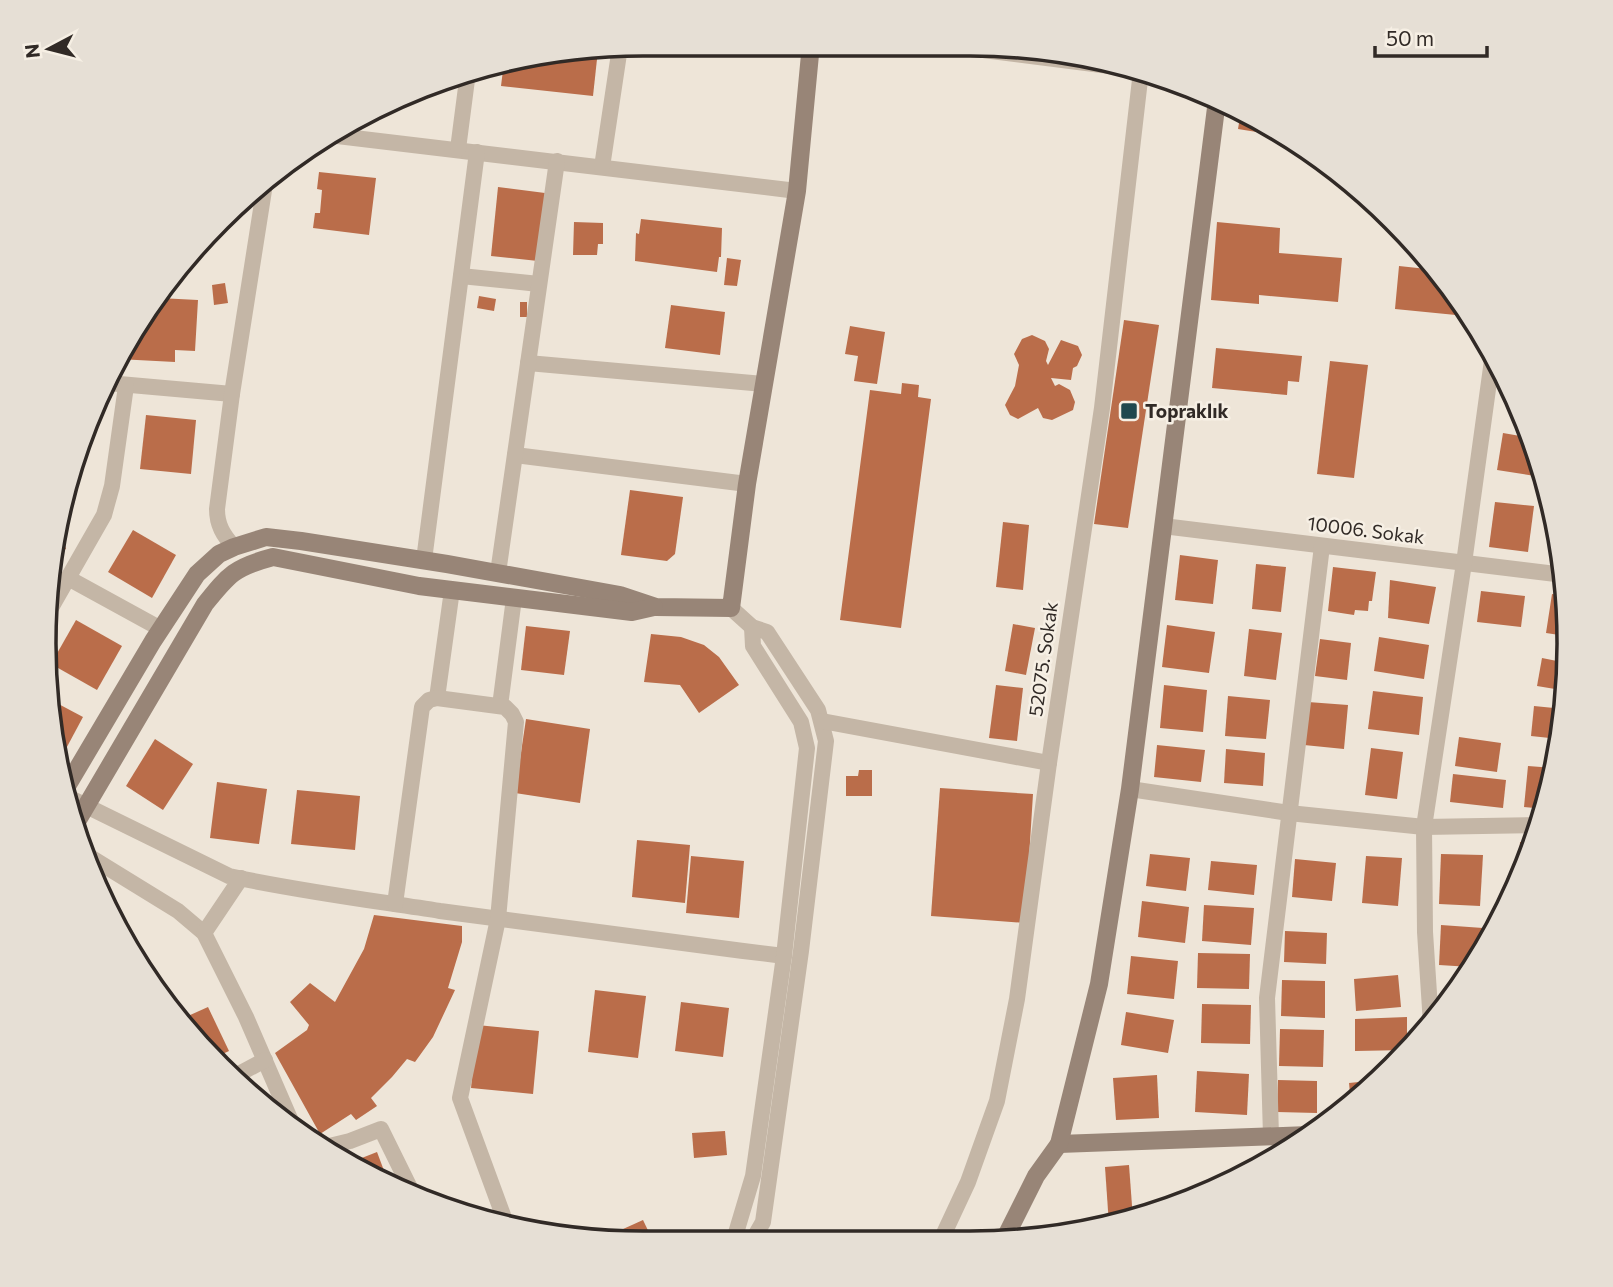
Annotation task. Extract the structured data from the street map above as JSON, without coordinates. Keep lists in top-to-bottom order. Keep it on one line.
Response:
{"streets":{"street":["10006. Sokak","52075. Sokak"]},"places":{"transit":["Topraklık"]},"scale_bar":"50 m","north":"left"}
